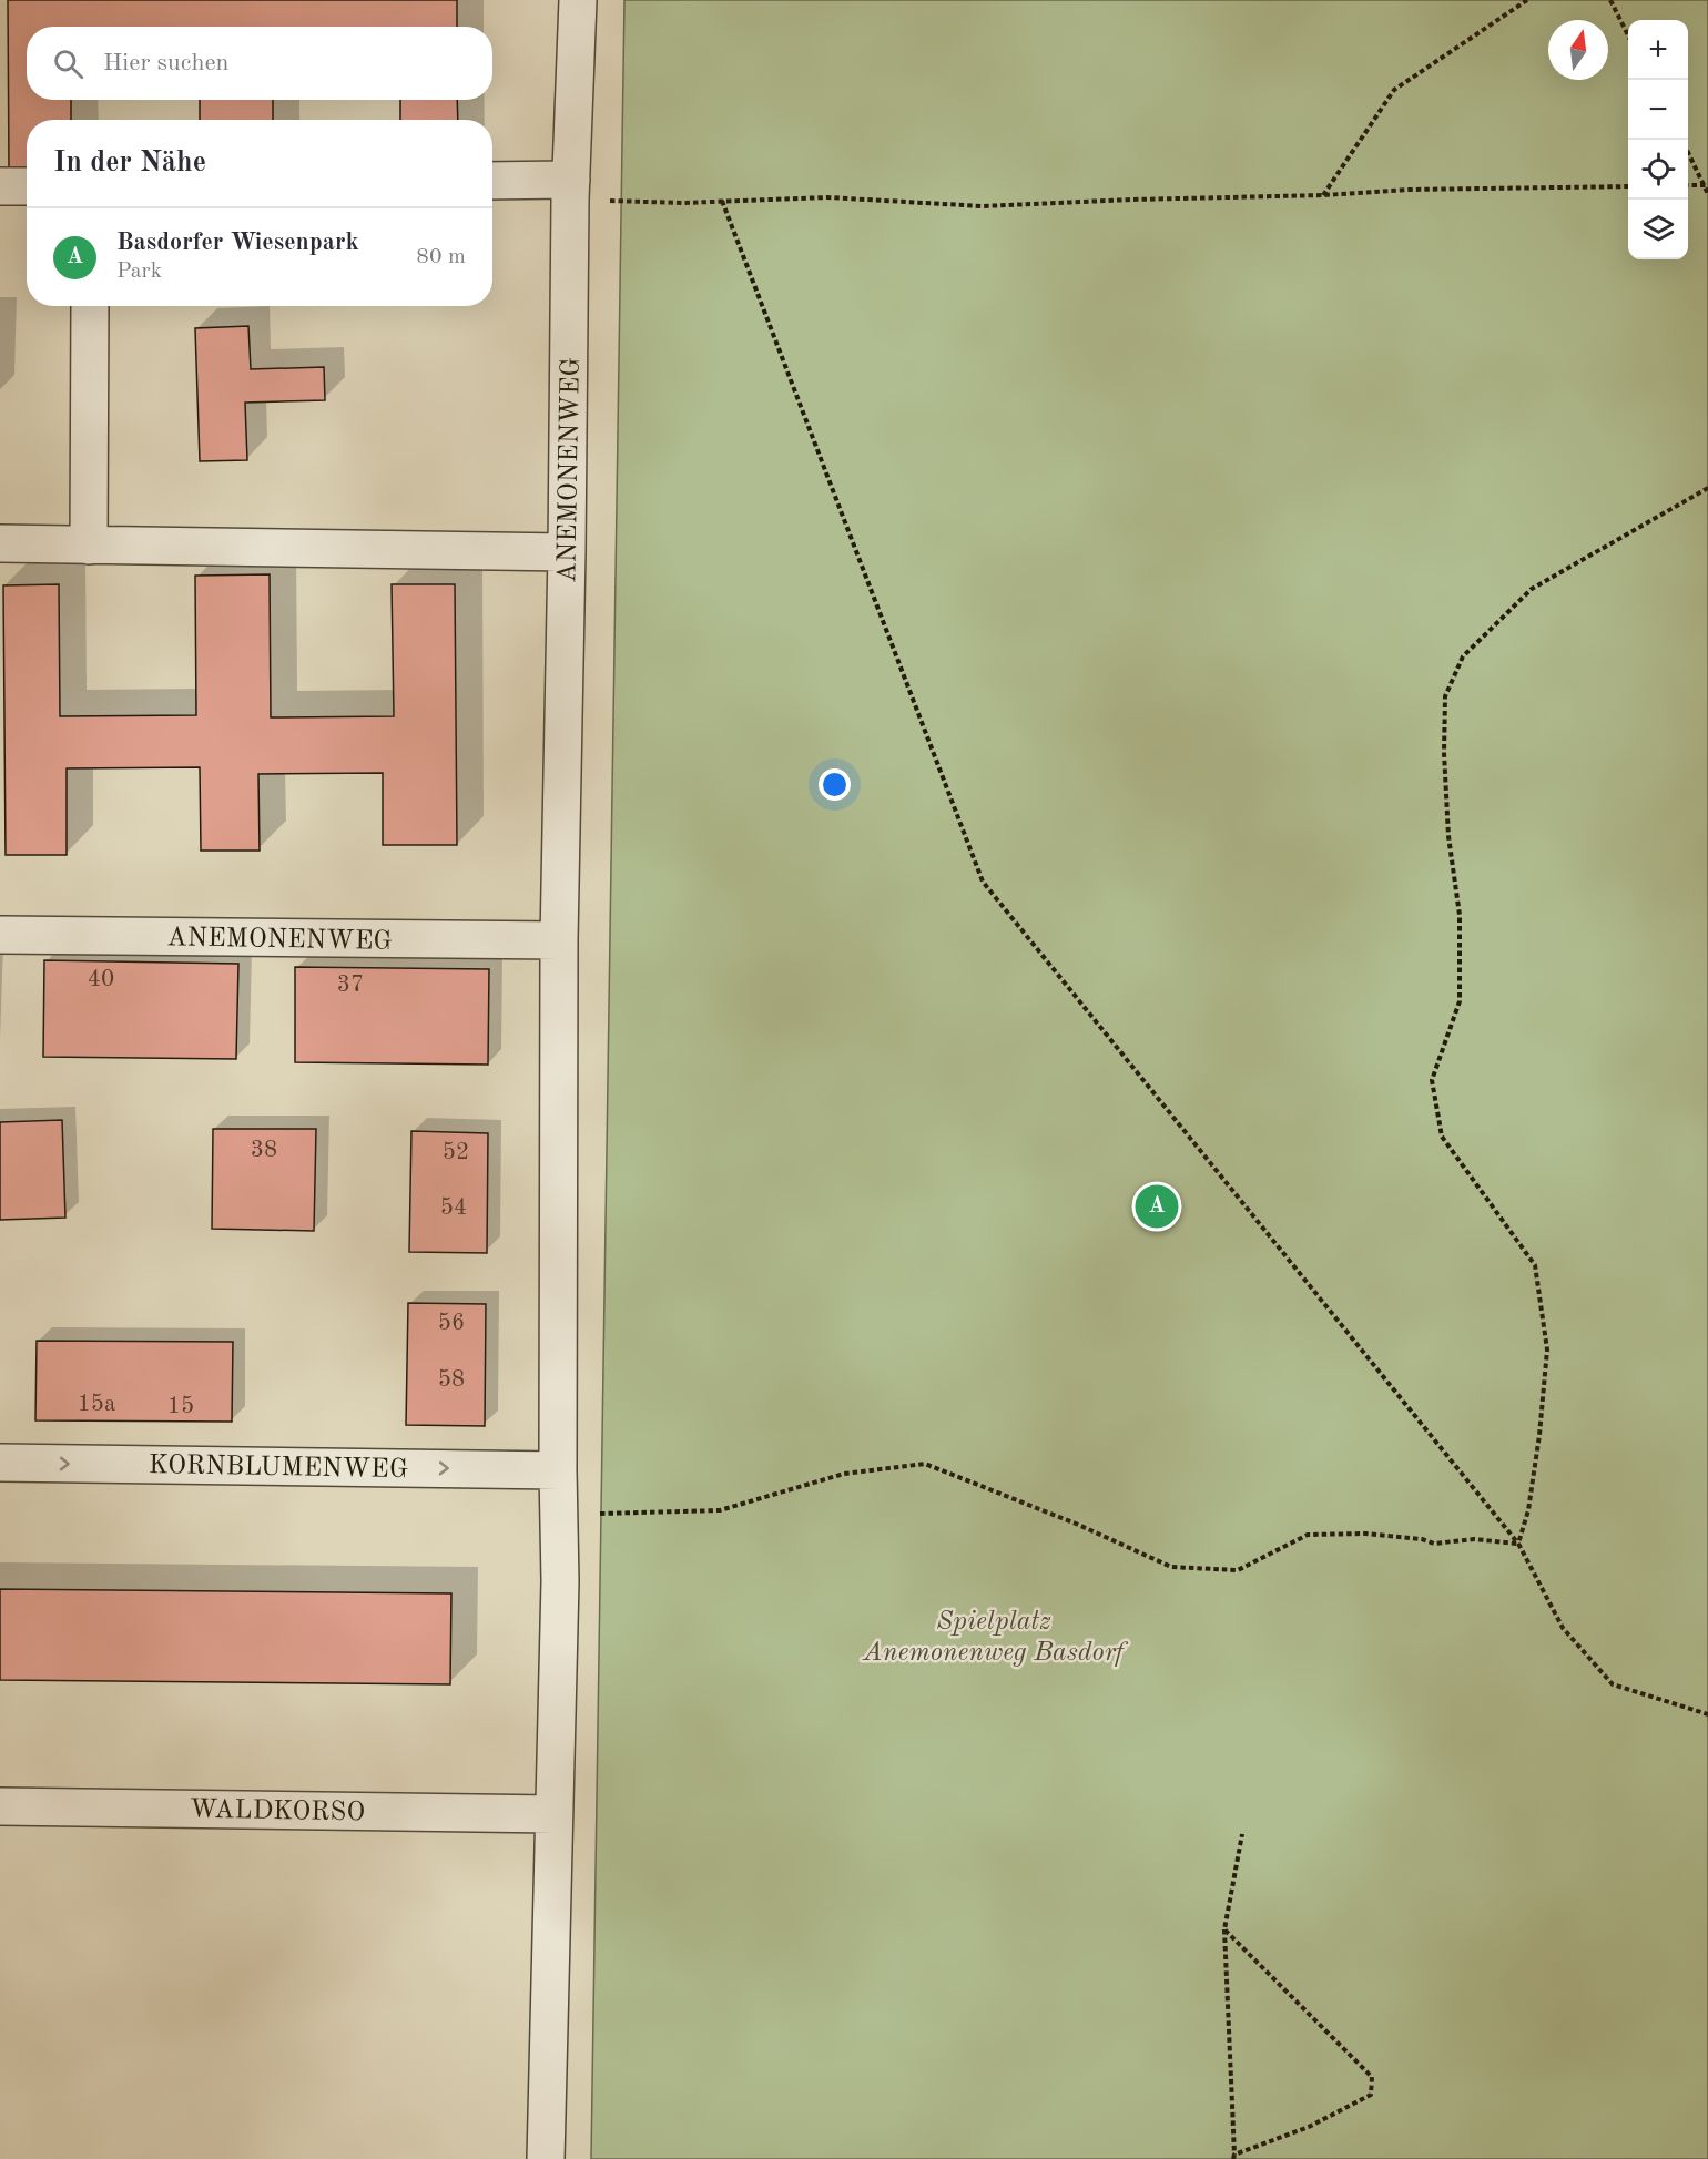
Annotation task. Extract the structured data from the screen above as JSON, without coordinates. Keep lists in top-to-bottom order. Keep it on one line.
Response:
{"streets":{"street":["ANEMONENWEG","KORNBLUMENWEG","WALDKORSO"]},"crossings":[["ANEMONENWEG","KORNBLUMENWEG"],["ANEMONENWEG","WALDKORSO"]],"one_way":["KORNBLUMENWEG"],"parks":["Spielplatz Anemonenweg Basdorf"],"house_numbers":["40","37","38","52","54","56","58","15a","15"],"north":"top","page":{"map_buttons":["+","−"],"search":"Hier suchen","heading":"In der Nähe","list":[{"mark":"A","name":"Basdorfer Wiesenpark","note":"Park","value":"80 m"}],"pins":"A"}}
